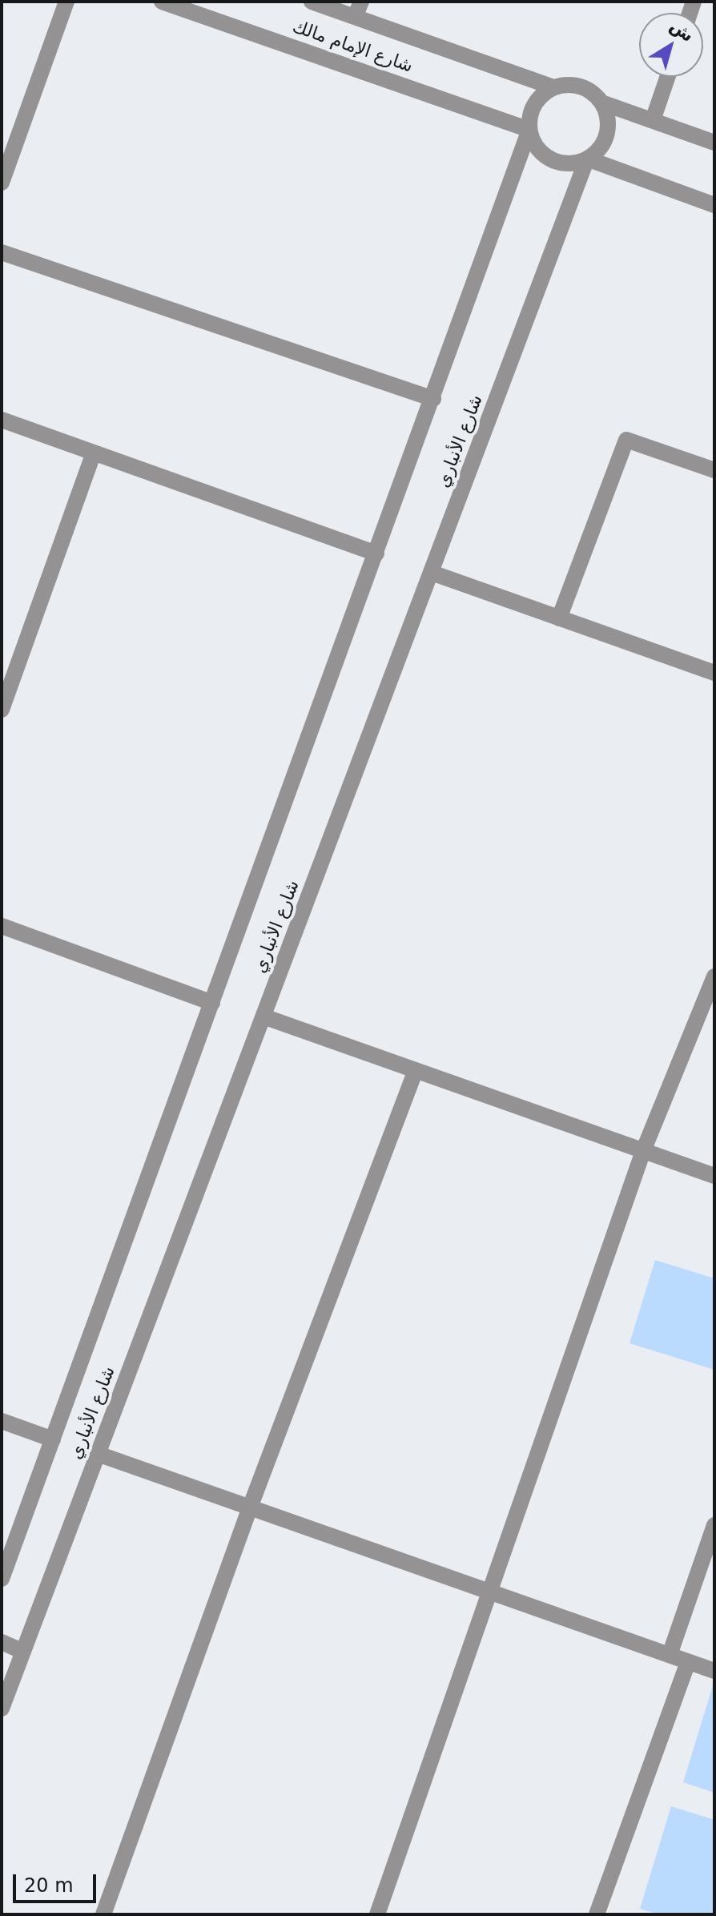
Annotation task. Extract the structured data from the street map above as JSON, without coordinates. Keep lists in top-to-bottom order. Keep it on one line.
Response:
{"streets":{"street":["شارع الإمام مالك","شارع الأنباري"]},"crossings":[["شارع الإمام مالك","شارع الأنباري"]],"scale_bar":"20 m","north":"top right"}
